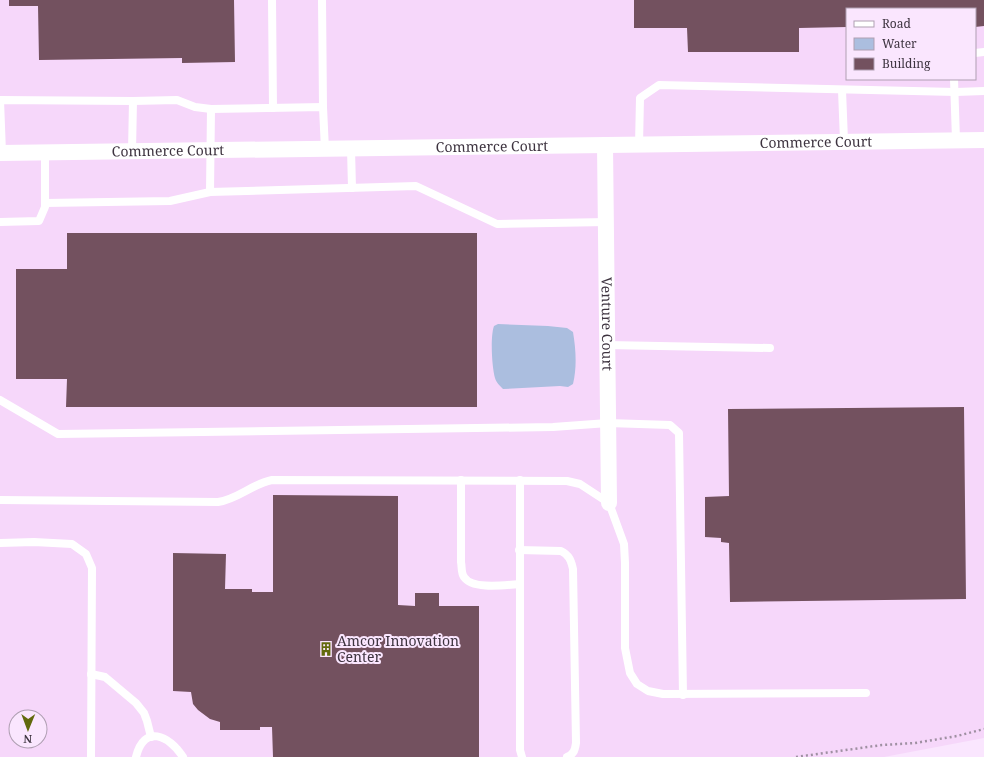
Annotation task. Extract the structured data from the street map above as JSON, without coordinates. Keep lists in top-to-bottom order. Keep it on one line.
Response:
{"streets":{"street":["Commerce Court","Venture Court"]},"crossings":[["Commerce Court","Venture Court"]],"places":{"building":["Amcor Innovation Center"]},"legend":["Road","Water","Building"],"north":"bottom"}
